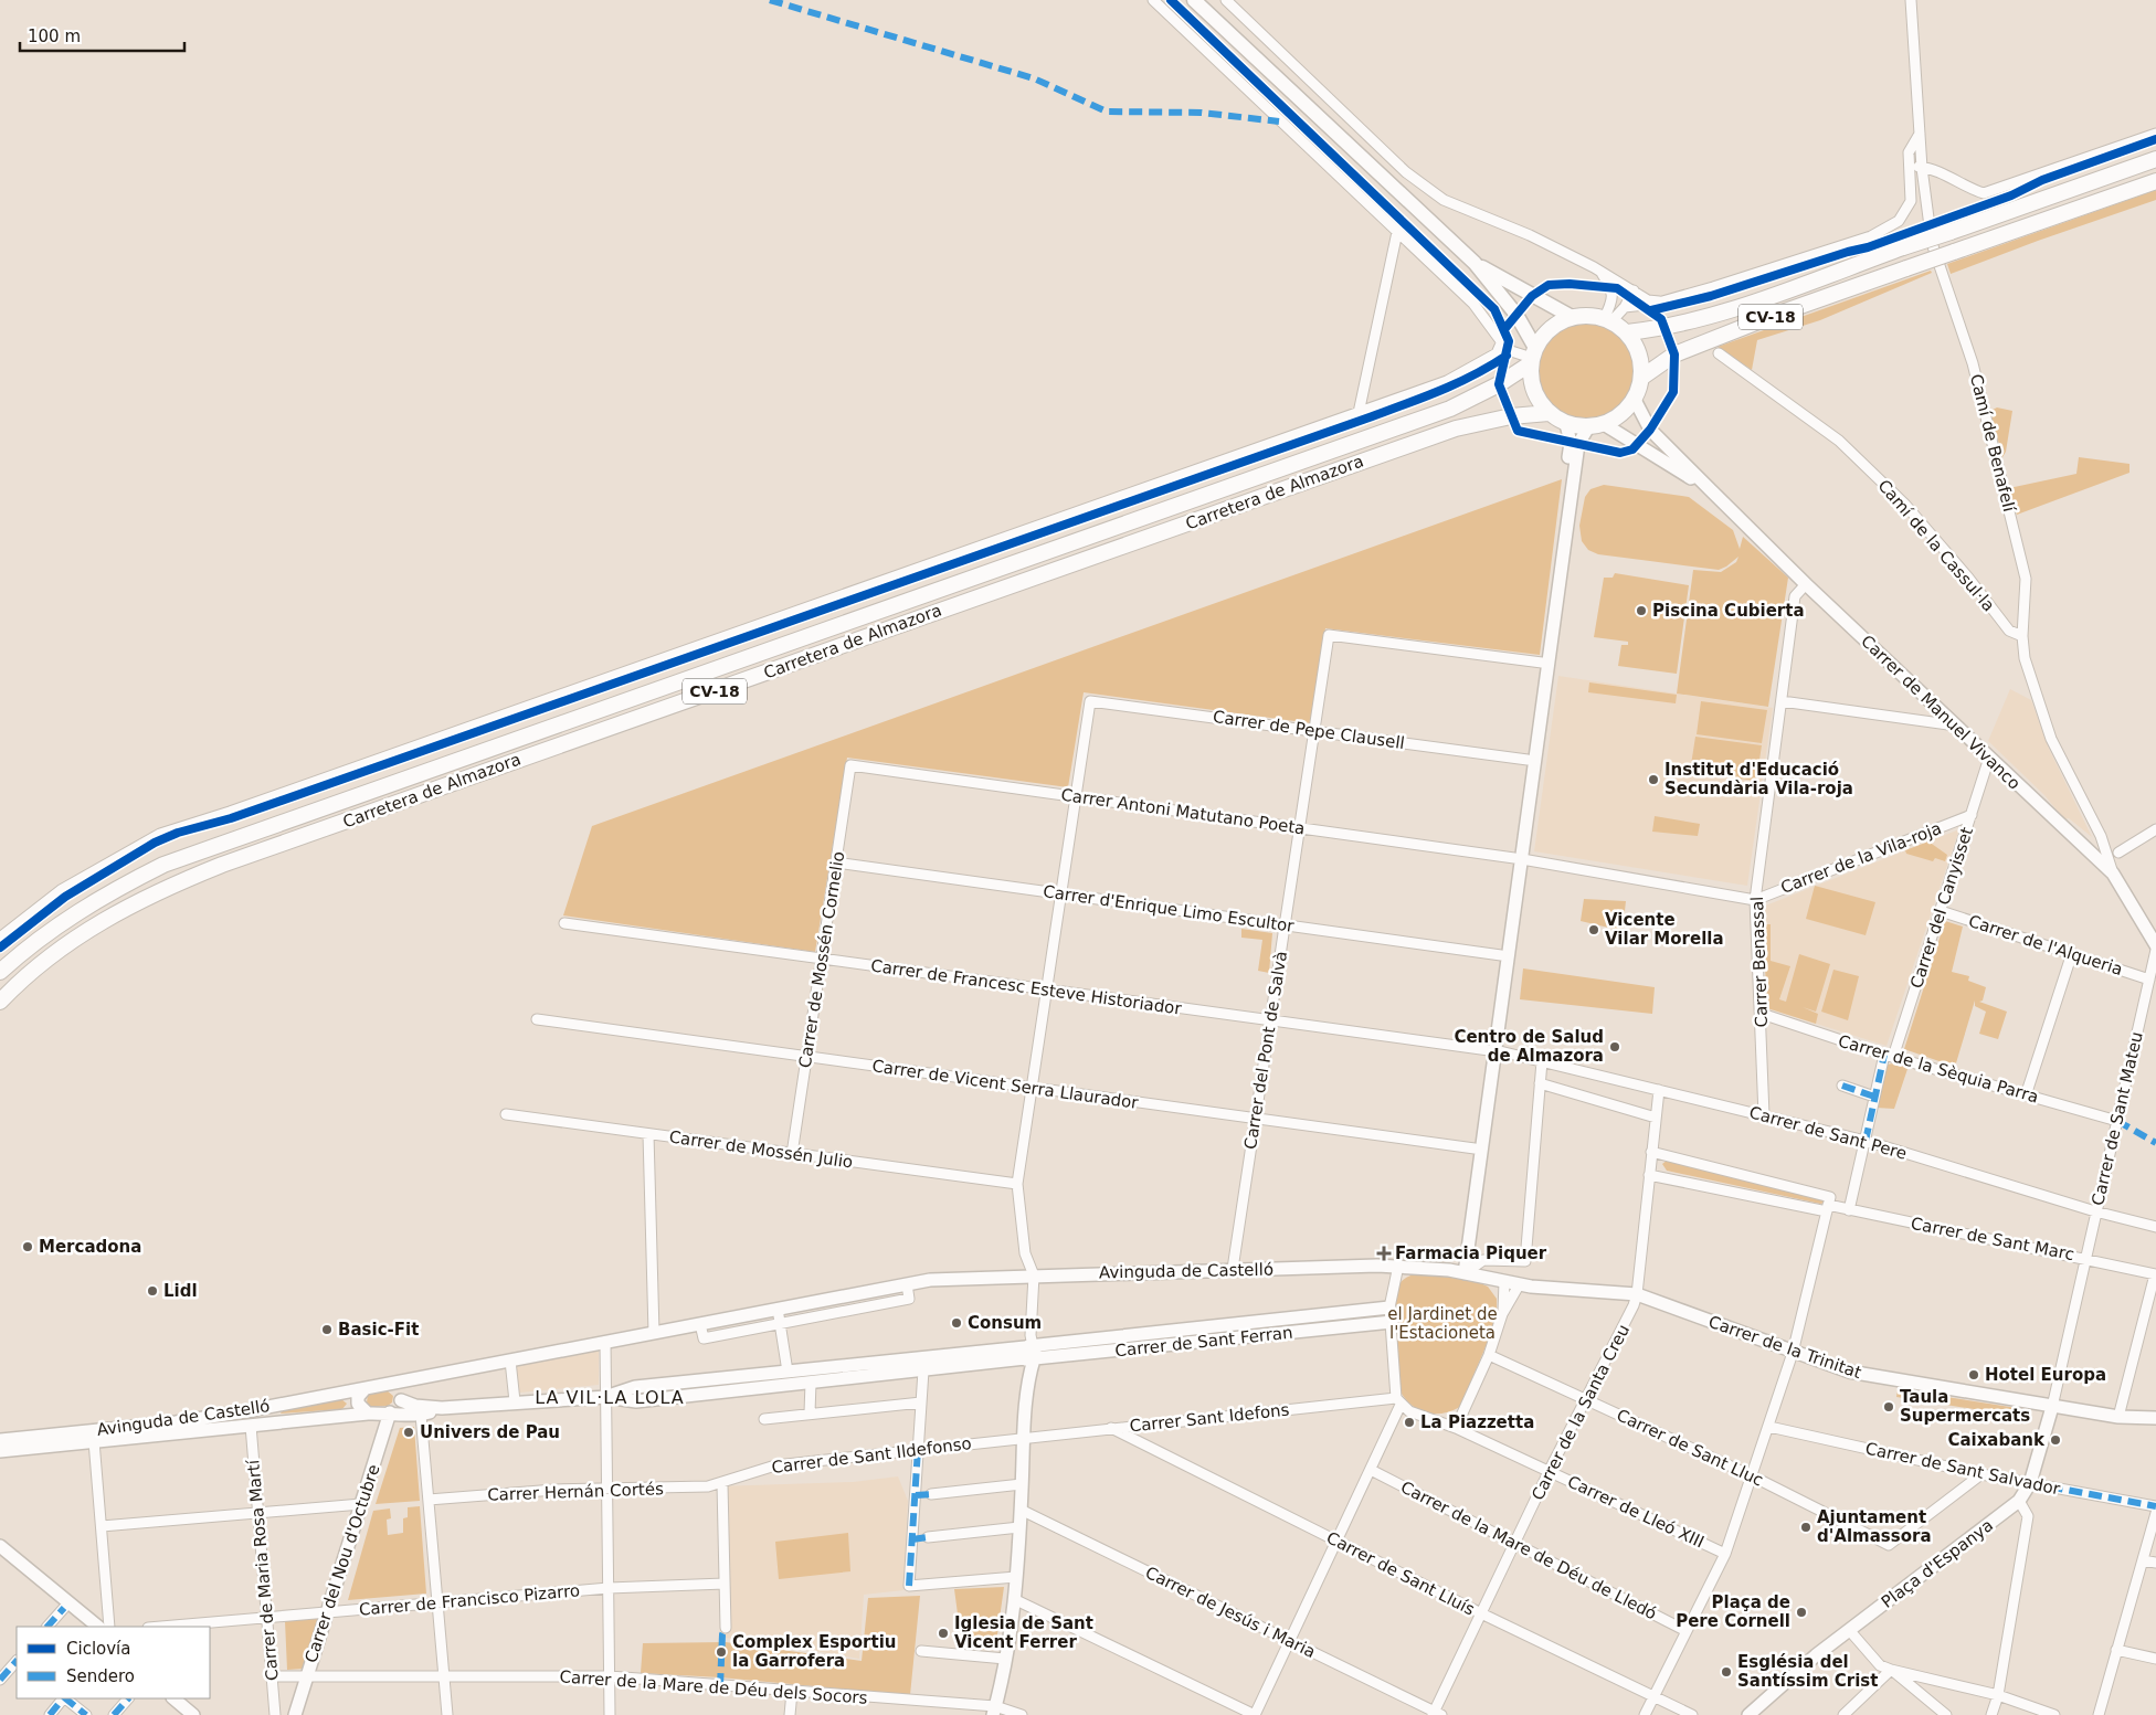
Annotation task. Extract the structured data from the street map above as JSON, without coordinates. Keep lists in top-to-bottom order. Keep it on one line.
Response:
{"streets":{"main road":["CV-18","Carretera de Almazora"],"street":["Camí de Benafelí","Camí de la Cassul·la","Carrer de Manuel Vivanco","Carrer de Pepe Clausell","Carrer Antoni Matutano Poeta","Carrer de la Vila-roja","Carrer del Canyisset","Carrer d'Enrique Limo Escultor","Carrer de l'Alqueria","Carrer de Mossén Cornelio","Carrer Benassal","Carrer de Francesc Esteve Historiador","Carrer del Pont de Salvà","Carrer de la Sèquia Parra","Carrer de Vicent Serra Llaurador","Carrer de Sant Mateu","Carrer de Sant Pere","Carrer de Mossén Julio","Carrer de Sant Marc","Avinguda de Castelló","Carrer de Sant Ferran","Carrer de la Trinitat","Carrer de la Santa Creu","Carrer Sant Idefons","Carrer de Sant Lluc","Carrer de Sant Ildefonso","Carrer de Sant Salvador","Carrer Hernán Cortés","Carrer de Lleó XIII","Carrer de la Mare de Déu de Lledó","Carrer del Nou d'Octubre","Plaça d'Espanya","Carrer de Maria Rosa Martí","Carrer de Sant Lluís","Carrer de Francisco Pizarro","Carrer de Jesús i Maria","Carrer de la Mare de Déu dels Socors"]},"crossings":[["CV-18","Carretera de Almazora"],["CV-18","Carrer de Manuel Vivanco"],["Camí de Benafelí","Camí de la Cassul·la"],["Camí de Benafelí","Carrer de Manuel Vivanco"],["Carretera de Almazora","Carrer de Manuel Vivanco"],["Carrer de Manuel Vivanco","Carrer del Canyisset"],["Carrer de Manuel Vivanco","Carrer Benassal"],["Carrer de Manuel Vivanco","Carrer de Sant Mateu"],["Carrer de Pepe Clausell","Carrer Antoni Matutano Poeta"],["Carrer de Pepe Clausell","Carrer del Pont de Salvà"],["Carrer Antoni Matutano Poeta","Carrer de Mossén Cornelio"],["Carrer Antoni Matutano Poeta","Carrer del Pont de Salvà"],["Carrer de la Vila-roja","Carrer del Canyisset"],["Carrer de la Vila-roja","Carrer Benassal"],["Carrer del Canyisset","Carrer de l'Alqueria"],["Carrer del Canyisset","Carrer de la Sèquia Parra"],["Carrer del Canyisset","Carrer de Sant Pere"],["Carrer del Canyisset","Carrer de Sant Marc"],["Carrer d'Enrique Limo Escultor","Carrer de Mossén Cornelio"],["Carrer d'Enrique Limo Escultor","Carrer del Pont de Salvà"],["Carrer de l'Alqueria","Carrer de Sant Mateu"],["Carrer de Mossén Cornelio","Carrer de Francesc Esteve Historiador"],["Carrer de Mossén Cornelio","Carrer de Vicent Serra Llaurador"],["Carrer de Mossén Cornelio","Carrer de Mossén Julio"],["Carrer Benassal","Carrer de la Sèquia Parra"],["Carrer Benassal","Carrer de Sant Pere"],["Carrer de Francesc Esteve Historiador","Carrer del Pont de Salvà"],["Carrer de Francesc Esteve Historiador","Carrer de Sant Pere"],["Carrer del Pont de Salvà","Carrer de Vicent Serra Llaurador"],["Carrer del Pont de Salvà","Avinguda de Castelló"],["Carrer de la Sèquia Parra","Carrer de Sant Mateu"],["Carrer de Sant Mateu","Carrer de Sant Pere"],["Carrer de Sant Mateu","Carrer de Sant Marc"],["Carrer de Sant Mateu","Carrer de la Trinitat"],["Carrer de Sant Pere","Carrer de la Santa Creu"],["Carrer de Sant Marc","Carrer de la Santa Creu"],["Avinguda de Castelló","Carrer de Sant Ferran"],["Avinguda de Castelló","Carrer de la Trinitat"],["Avinguda de Castelló","Carrer del Nou d'Octubre"],["Avinguda de Castelló","Carrer de Maria Rosa Martí"],["Carrer de Sant Ferran","Carrer del Nou d'Octubre"],["Carrer de la Trinitat","Carrer de la Santa Creu"],["Carrer de la Santa Creu","Carrer de Sant Lluc"],["Carrer de la Santa Creu","Carrer de Lleó XIII"],["Carrer de la Santa Creu","Carrer de la Mare de Déu de Lledó"],["Carrer de la Santa Creu","Carrer de Sant Lluís"],["Carrer de la Santa Creu","Carrer de Jesús i Maria"],["Carrer Sant Idefons","Carrer de Sant Ildefonso"],["Carrer Sant Idefons","Carrer de Lleó XIII"],["Carrer Sant Idefons","Carrer de Sant Lluís"],["Carrer de Sant Lluc","Carrer de Sant Salvador"],["Carrer de Sant Ildefonso","Carrer Hernán Cortés"],["Carrer del Nou d'Octubre","Carrer de Francisco Pizarro"],["Carrer del Nou d'Octubre","Carrer de la Mare de Déu dels Socors"],["Carrer de Maria Rosa Martí","Carrer de Francisco Pizarro"],["Carrer de Maria Rosa Martí","Carrer de la Mare de Déu dels Socors"]],"districts":["LA VIL·LA LOLA"],"parks":["el Jardinet de l'Estacioneta"],"places":{"other":["Piscina Cubierta","Institut d'Educació Secundària Vila-roja","Vicente Vilar Morella","Centro de Salud de Almazora","Mercadona","Lidl","Consum","Basic-Fit","Hotel Europa","Taula Supermercats","La Piazzetta","Univers de Pau","Caixabank","Ajuntament d'Almassora","Plaça de Pere Cornell","Iglesia de Sant Vicent Ferrer","Complex Esportiu la Garrofera","Església del Santíssim Crist"],"health":["Farmacia Piquer"]},"legend":["Ciclovía","Sendero"],"scale_bar":"100 m"}
